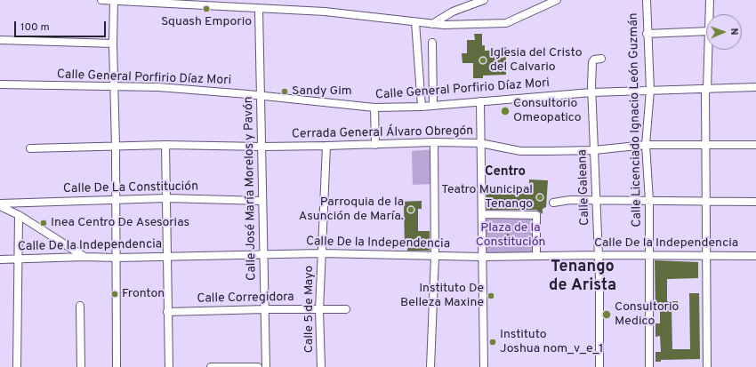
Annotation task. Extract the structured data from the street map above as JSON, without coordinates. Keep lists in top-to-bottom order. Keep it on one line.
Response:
{"streets":{"street":["Calle General Porfirio Díaz Mori","Calle Licenciado Ignacio León Guzmán","Cerrada General Álvaro Obregón","Calle Galeana","Calle De La Constitución","Calle José María Morelos y Pavón","Calle De la Independencia","Calle Corregidora","Calle 5 de Mayo"]},"crossings":[["Calle General Porfirio Díaz Mori","Calle Licenciado Ignacio León Guzmán"],["Calle General Porfirio Díaz Mori","Calle Galeana"],["Calle General Porfirio Díaz Mori","Calle José María Morelos y Pavón"],["Calle Licenciado Ignacio León Guzmán","Cerrada General Álvaro Obregón"],["Calle Licenciado Ignacio León Guzmán","Calle De la Independencia"],["Cerrada General Álvaro Obregón","Calle Galeana"],["Cerrada General Álvaro Obregón","Calle José María Morelos y Pavón"],["Cerrada General Álvaro Obregón","Calle 5 de Mayo"],["Calle Galeana","Calle De la Independencia"],["Calle De La Constitución","Calle José María Morelos y Pavón"],["Calle José María Morelos y Pavón","Calle De la Independencia"],["Calle José María Morelos y Pavón","Calle Corregidora"],["Calle De la Independencia","Calle 5 de Mayo"],["Calle Corregidora","Calle 5 de Mayo"]],"districts":["Centro","Tenango de Arista"],"parks":["Plaza de la Constitución"],"places":["Squash Emporio","Iglesia del Cristo del Calvario","Sandy Gim","Consultorio Omeopatico","Teatro Municipal Tenango","Parroquia de la Asunción de María.","Inea Centro De Asesorias","Fronton","Instituto De Belleza Maxine","Consultorio Medico","Instituto Joshua nom_v_e_1"],"scale_bar":"100 m","north":"right"}
